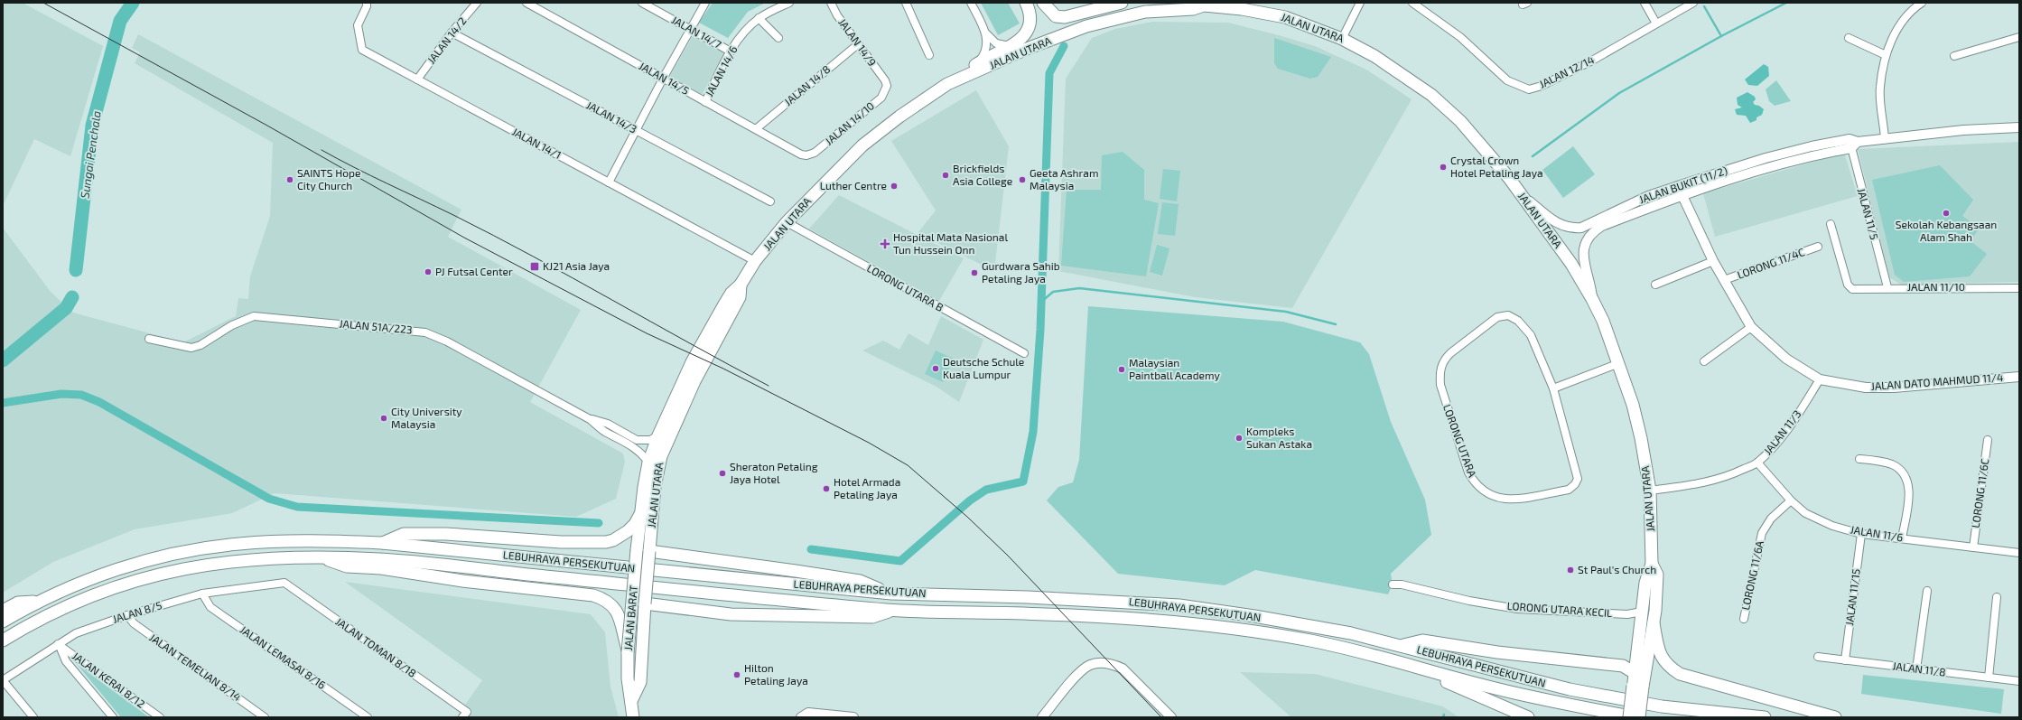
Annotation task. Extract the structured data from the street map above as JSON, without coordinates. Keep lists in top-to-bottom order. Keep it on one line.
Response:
{"streets":{"main road":["JALAN UTARA","LEBUHRAYA PERSEKUTUAN","JALAN BARAT"],"street":["JALAN 14/7","JALAN 14/2","JALAN 14/9","JALAN 14/6","JALAN 12/14","JALAN 14/5","JALAN 14/8","JALAN 14/3","JALAN 14/10","JALAN 14/1","JALAN BUKIT (11/2)","JALAN 11/5","LORONG 11/4C","JALAN 11/10","LORONG UTARA B","JALAN 51A/223","JALAN DATO MAHMUD 11/4","JALAN 11/3","LORONG UTARA","LORONG 11/6C","JALAN 11/6","LORONG 11/6A","JALAN 11/15","LORONG UTARA KECIL","JALAN 8/5","JALAN TOMAN 8/18","JALAN LEMASAI 8/16","JALAN TEMELIAN 8/14","JALAN 11/8","JALAN KERAI 8/12"]},"crossings":[["JALAN UTARA","JALAN 14/1"],["JALAN UTARA","JALAN BUKIT (11/2)"],["JALAN UTARA","LORONG UTARA B"],["JALAN UTARA","JALAN 51A/223"],["JALAN UTARA","JALAN 11/3"],["JALAN UTARA","LORONG UTARA KECIL"],["JALAN UTARA","JALAN BARAT"],["JALAN 14/7","JALAN 14/6"],["JALAN 14/2","JALAN 14/3"],["JALAN 14/2","JALAN 14/1"],["JALAN 14/9","JALAN 14/8"],["JALAN 14/9","JALAN 14/10"],["JALAN 14/6","JALAN 14/5"],["JALAN 14/5","JALAN 14/8"],["JALAN 14/5","JALAN 14/10"],["JALAN BUKIT (11/2)","JALAN 11/5"],["JALAN BUKIT (11/2)","JALAN DATO MAHMUD 11/4"],["JALAN 11/5","JALAN 11/10"],["LORONG 11/4C","JALAN DATO MAHMUD 11/4"],["JALAN DATO MAHMUD 11/4","JALAN 11/3"],["JALAN 11/3","JALAN 11/6"],["LORONG 11/6C","JALAN 11/6"],["JALAN 11/6","LORONG 11/6A"],["JALAN 11/6","JALAN 11/15"],["JALAN 11/15","JALAN 11/8"],["JALAN 8/5","JALAN TOMAN 8/18"],["JALAN 8/5","JALAN LEMASAI 8/16"],["JALAN 8/5","JALAN TEMELIAN 8/14"],["JALAN 8/5","JALAN KERAI 8/12"]],"water":["Sungai Penchala"],"places":{"other":["Crystal Crown Hotel Petaling Jaya","Brickfields Asia College","SAINTS Hope City Church","Geeta Ashram Malaysia","Luther Centre","Sekolah Kebangsaan Alam Shah","PJ Futsal Center","Gurdwara Sahib Petaling Jaya","Deutsche Schule Kuala Lumpur","Malaysian Paintball Academy","City University Malaysia","Kompleks Sukan Astaka","Sheraton Petaling Jaya Hotel","Hotel Armada Petaling Jaya","St Paul's Church","Hilton Petaling Jaya"],"health":["Hospital Mata Nasional Tun Hussein Onn"],"transit":["KJ21 Asia Jaya"]}}
